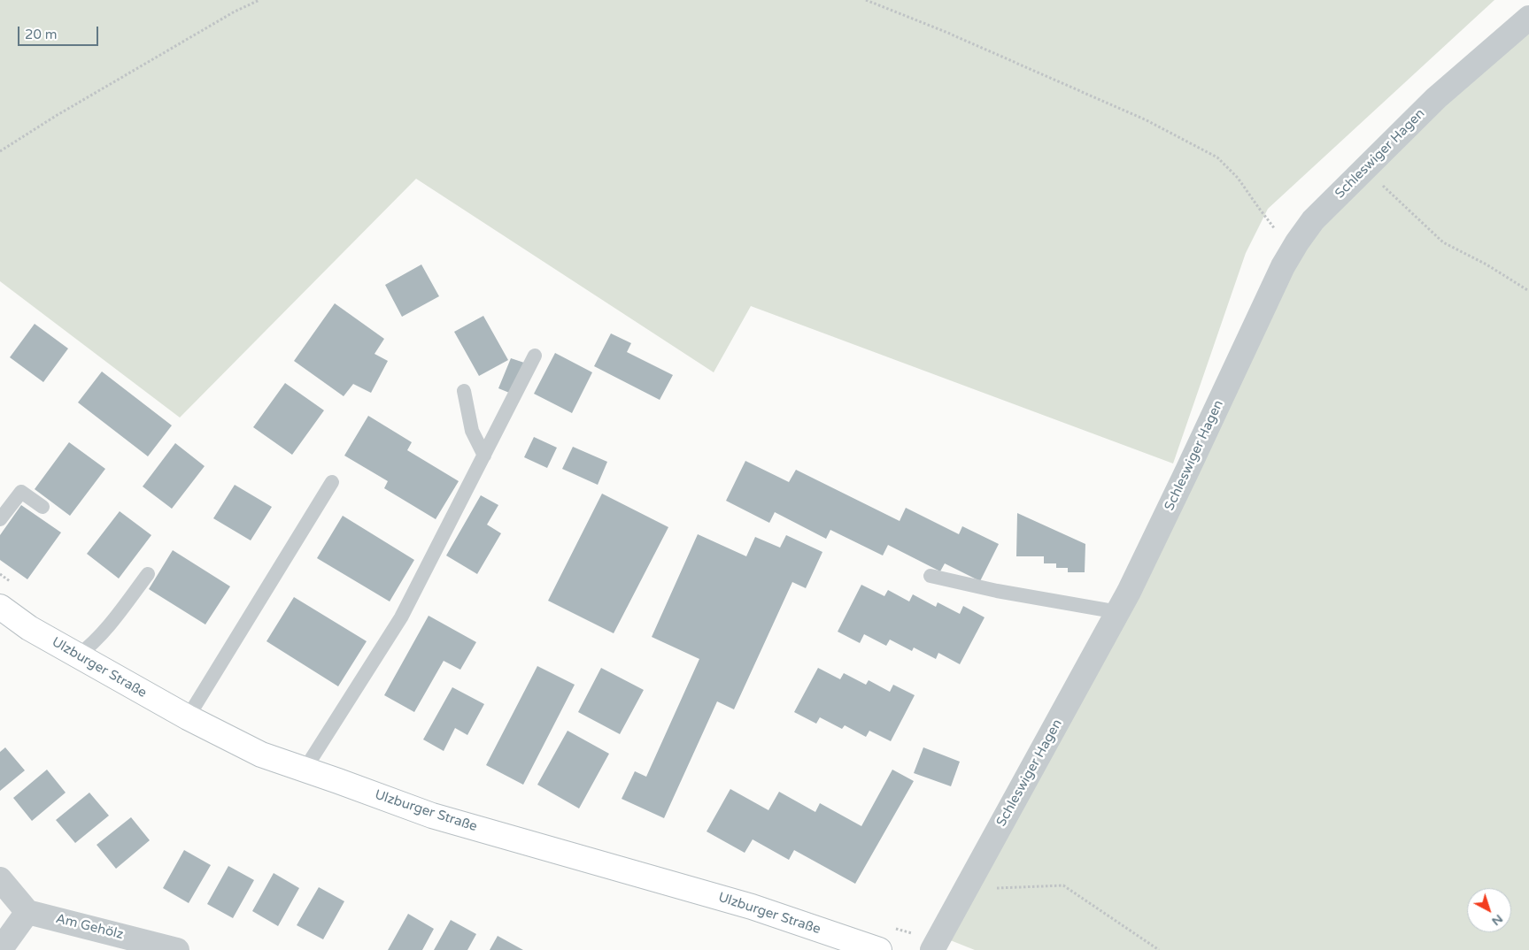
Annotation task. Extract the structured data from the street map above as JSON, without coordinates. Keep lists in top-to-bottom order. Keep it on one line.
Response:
{"streets":{"main road":["Ulzburger Straße"],"street":["Schleswiger Hagen","Am Gehölz"]},"scale_bar":"20 m","north":"bottom right"}
